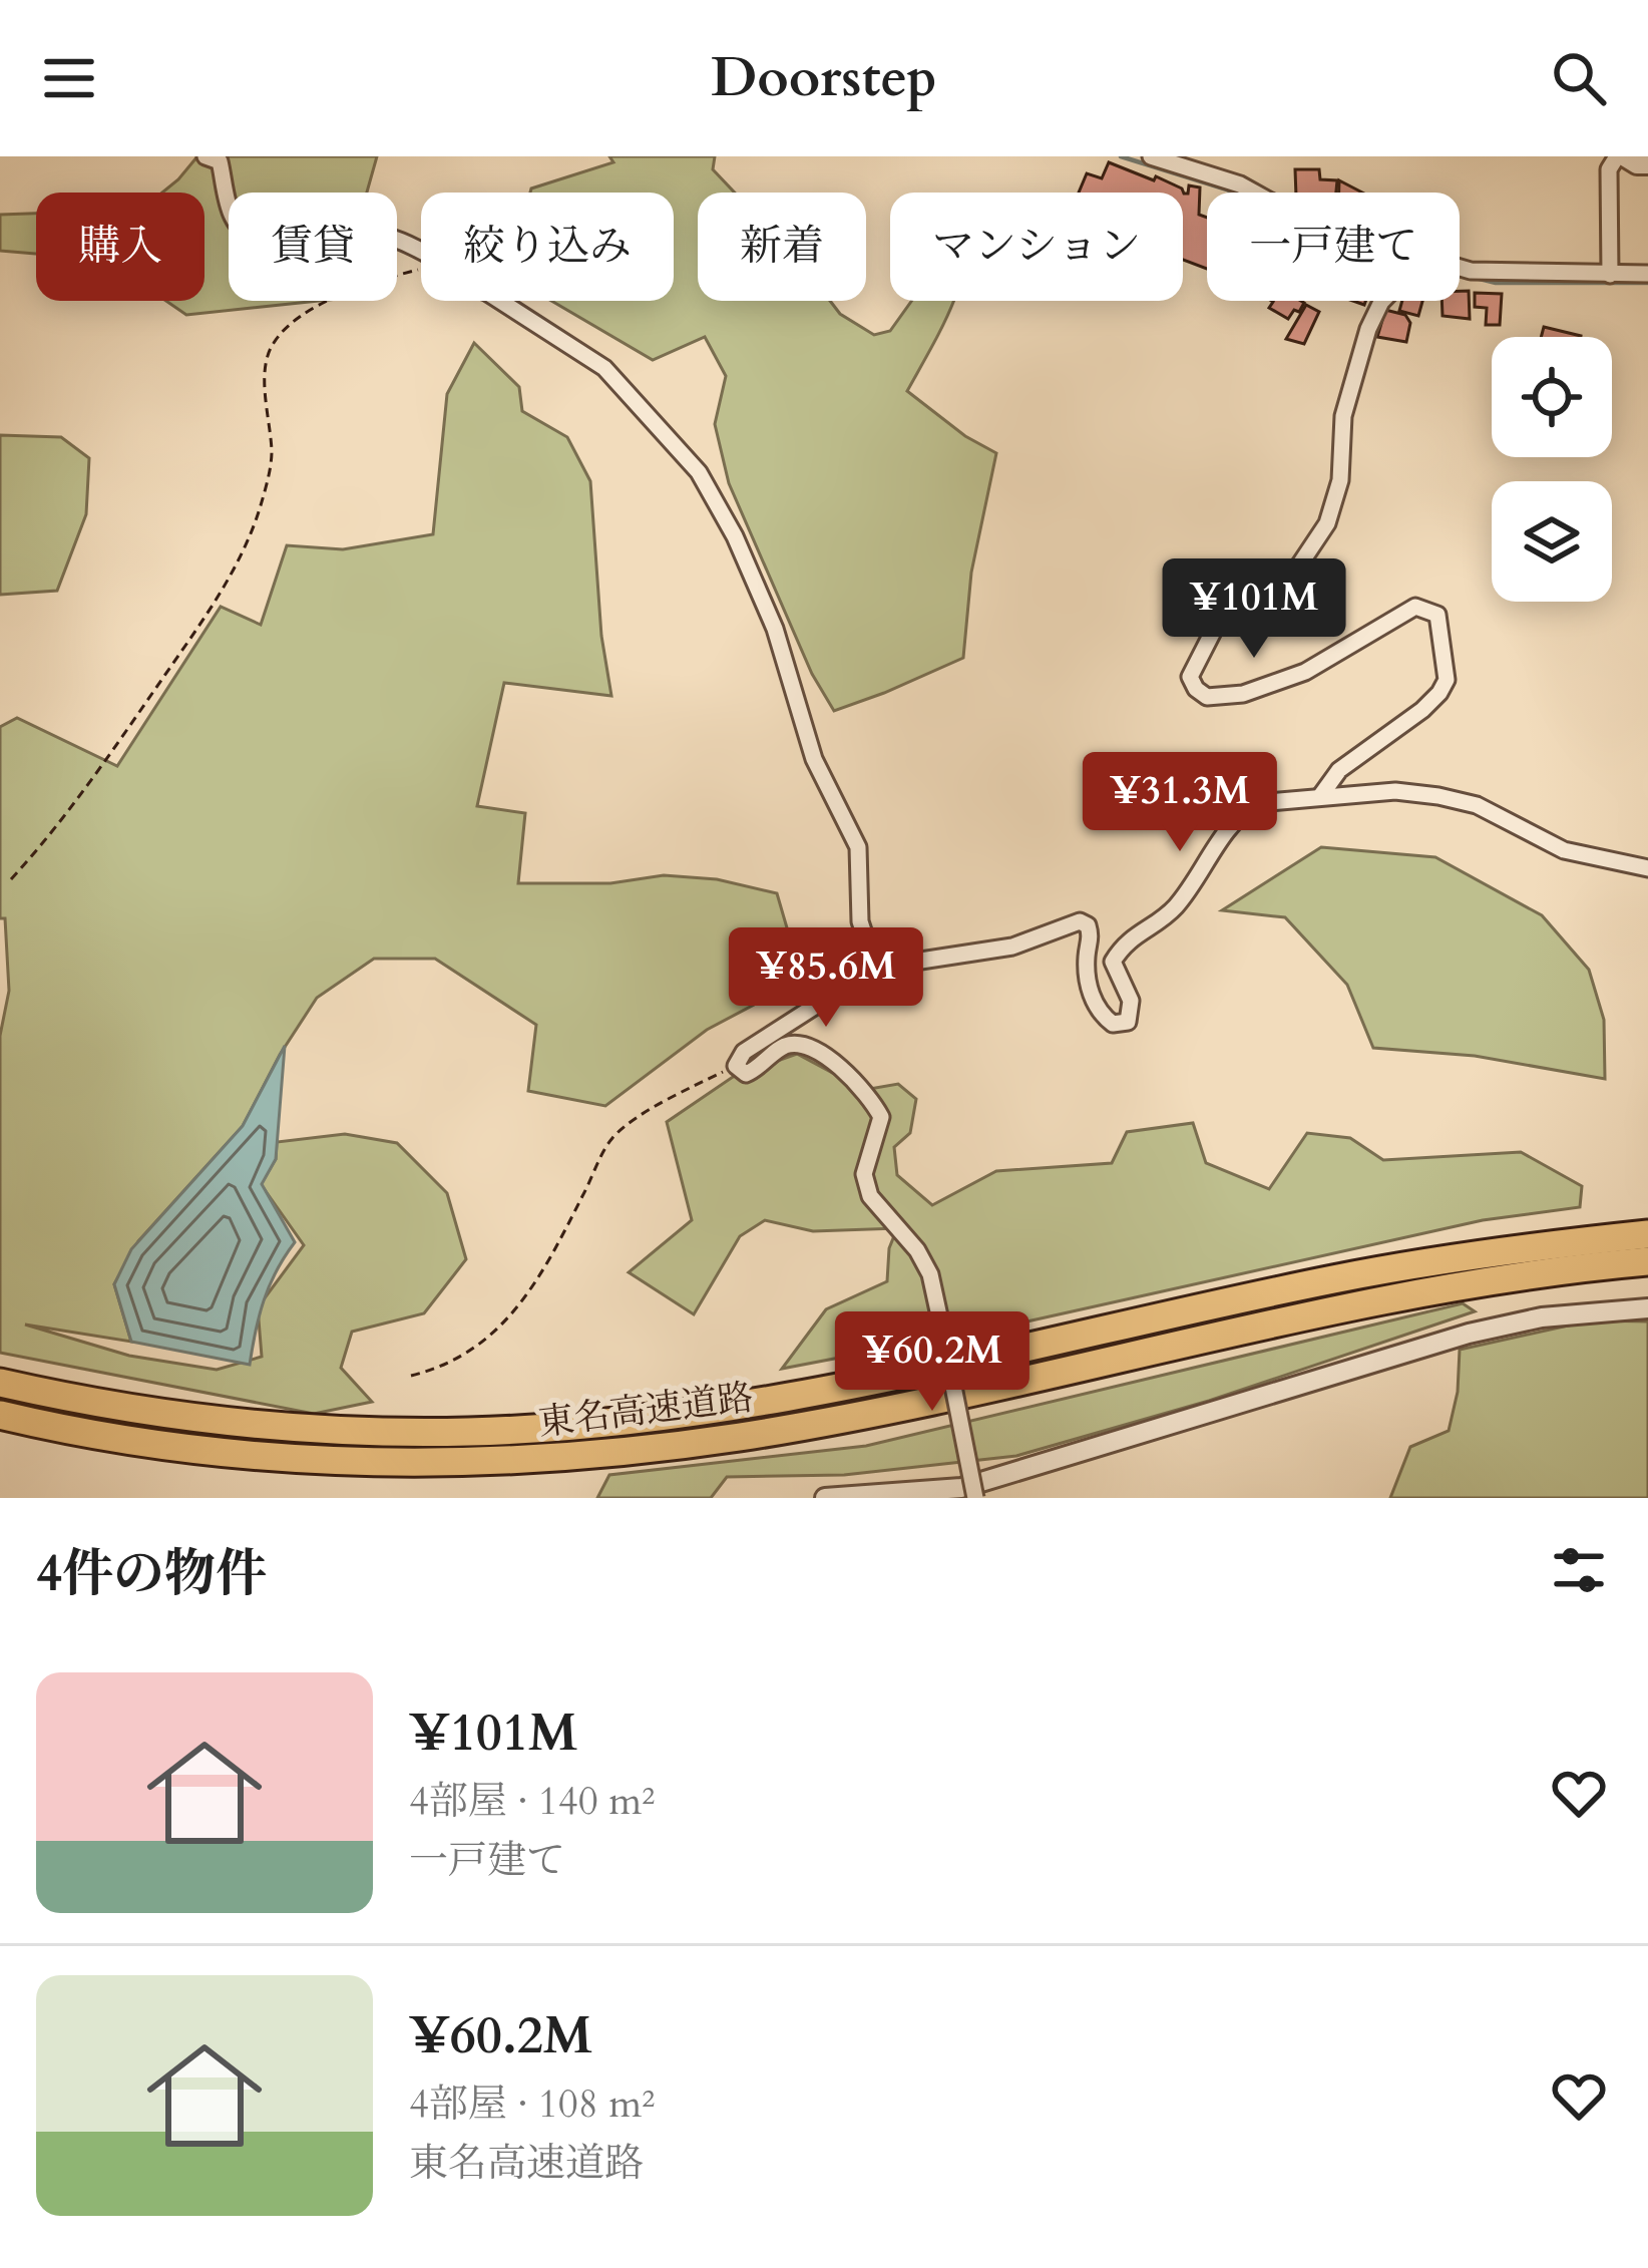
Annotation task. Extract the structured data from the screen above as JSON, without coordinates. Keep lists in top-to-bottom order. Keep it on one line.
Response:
{"streets":{"highway":["東名高速道路"]},"page":{"header":"Doorstep","chip":["購入","賃貸","絞り込み","新着","マンション","一戸建て"],"price":["¥101M","¥31.3M","¥85.6M","¥60.2M"],"heading":"4件の物件","list":[{"name":"¥101M","note":"4部屋 · 140 m² · 一戸建て"},{"name":"¥60.2M","note":"4部屋 · 108 m² · 東名高速道路"}]}}
